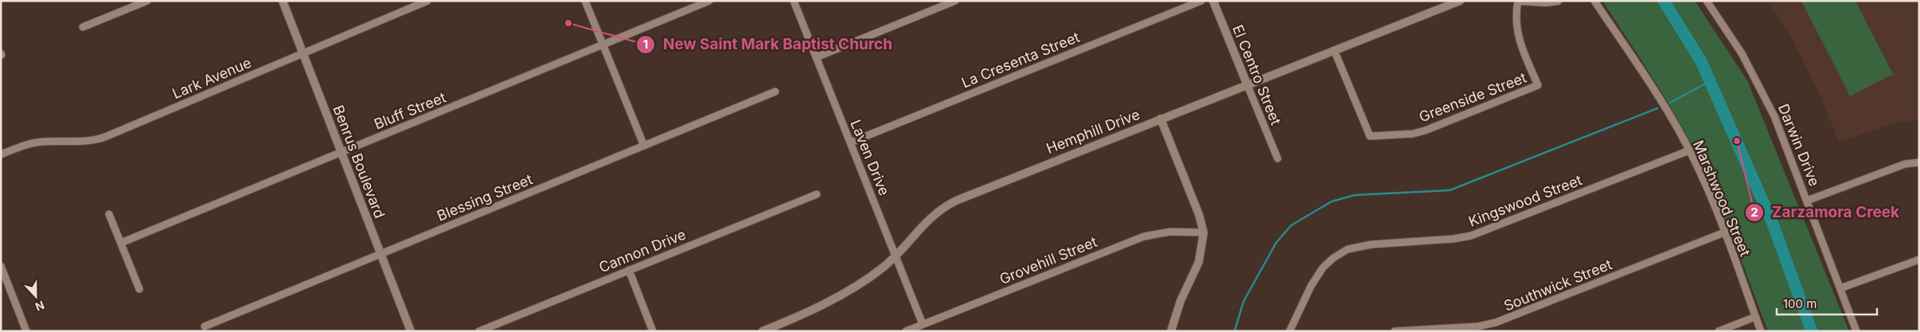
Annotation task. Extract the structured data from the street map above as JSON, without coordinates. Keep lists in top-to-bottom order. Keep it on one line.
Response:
{"streets":{"street":["La Cresenta Street","El Centro Street","Lark Avenue","Greenside Street","Bluff Street","Hemphill Drive","Darwin Drive","Laven Drive","Benrus Boulevard","Blessing Street","Marshwood Street","Kingswood Street","Cannon Drive","Grovehill Street","Southwick Street"]},"crossings":[["La Cresenta Street","Laven Drive"],["El Centro Street","Hemphill Drive"],["Lark Avenue","Benrus Boulevard"],["Greenside Street","Hemphill Drive"],["Bluff Street","Benrus Boulevard"],["Hemphill Drive","Laven Drive"],["Laven Drive","Grovehill Street"],["Benrus Boulevard","Blessing Street"],["Marshwood Street","Kingswood Street"],["Marshwood Street","Southwick Street"]],"places":["New Saint Mark Baptist Church","Zarzamora Creek"],"scale_bar":"100 m","north":"bottom"}
